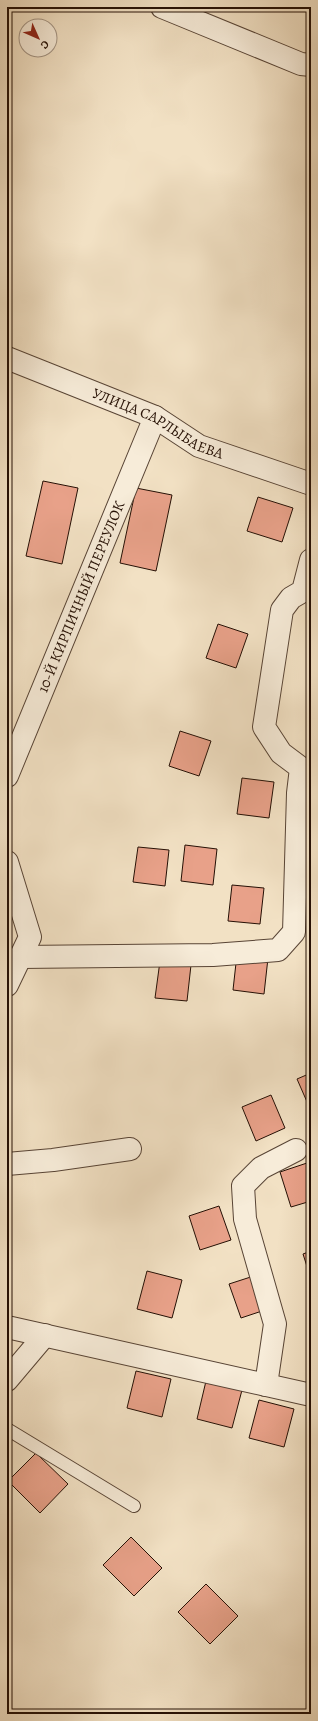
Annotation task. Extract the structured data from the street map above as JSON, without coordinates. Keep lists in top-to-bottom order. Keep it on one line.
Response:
{"streets":{"street":["УЛИЦА САРЛЫБАЕВА","10-Й КИРПИЧНЫЙ ПЕРЕУЛОК"]},"crossings":[["УЛИЦА САРЛЫБАЕВА","10-Й КИРПИЧНЫЙ ПЕРЕУЛОК"]],"north":"bottom right"}
